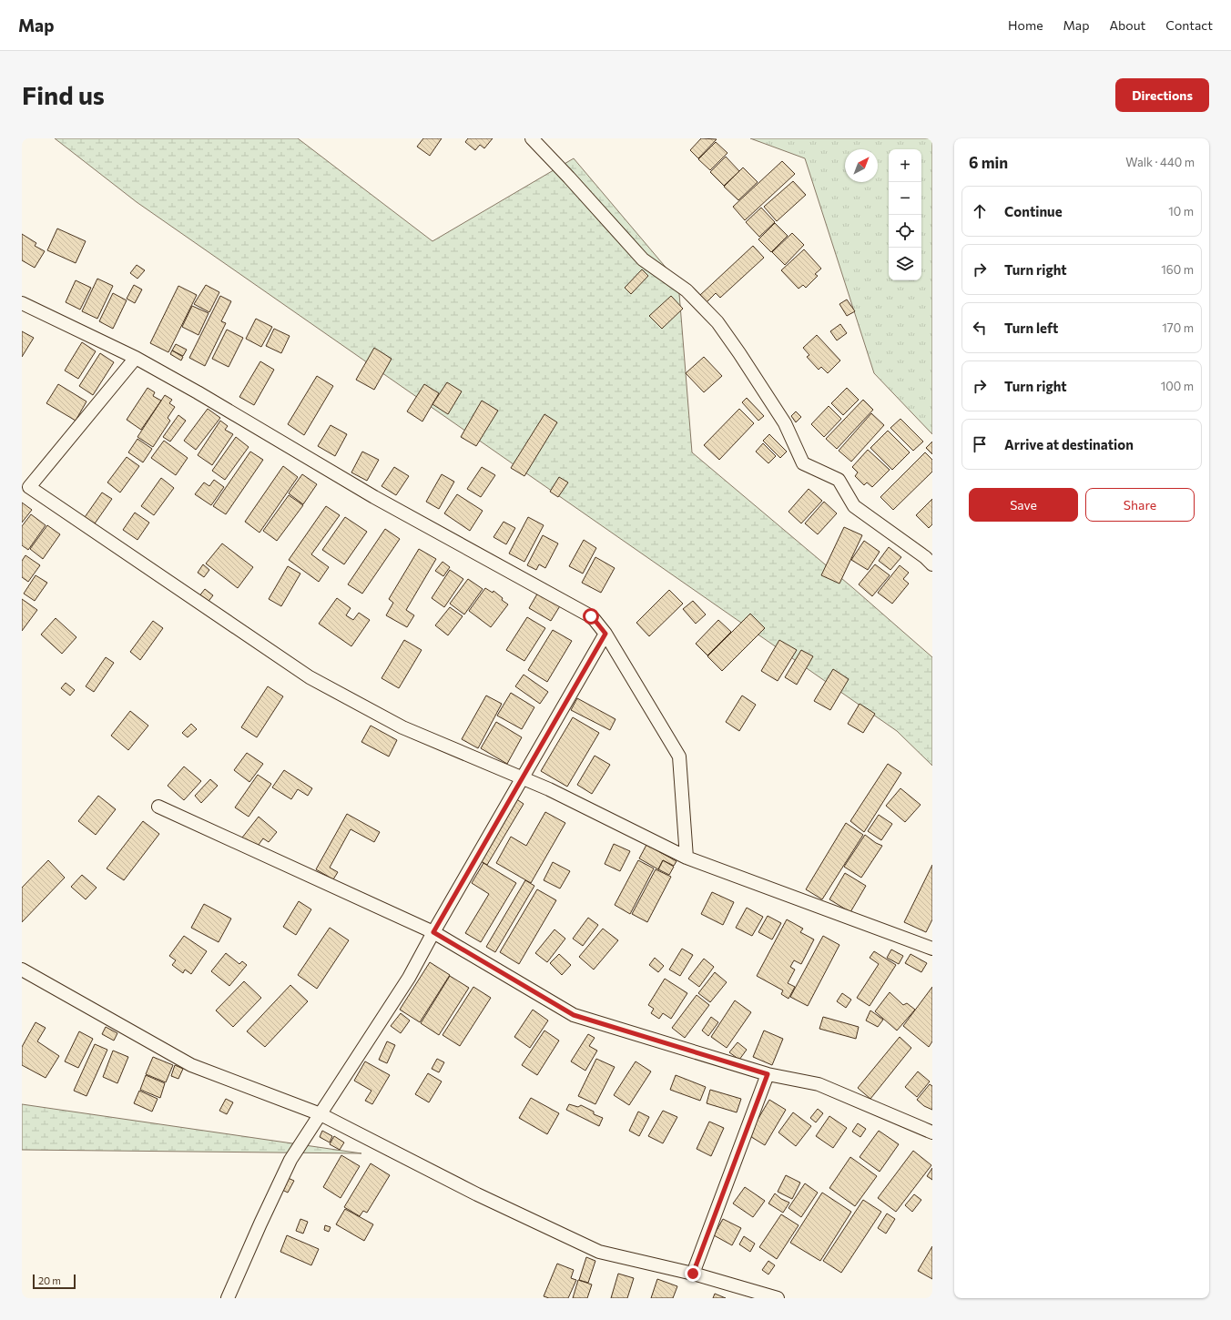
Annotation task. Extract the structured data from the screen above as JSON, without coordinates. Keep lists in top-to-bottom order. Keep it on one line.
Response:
{"scale_bar":"20 m","north":"top right","page":{"header":"Map","nav":["Home","Map","About","Contact"],"buttons":["Directions",["Save","Share"]],"title":"Find us","heading":["6 min","Walk · 440 m"],"map_buttons":["+","−"],"list":[["Continue","10 m"],["Turn right","160 m"],["Turn left","170 m"],["Turn right","100 m"],"Arrive at destination"],"scale":"20 m"}}
